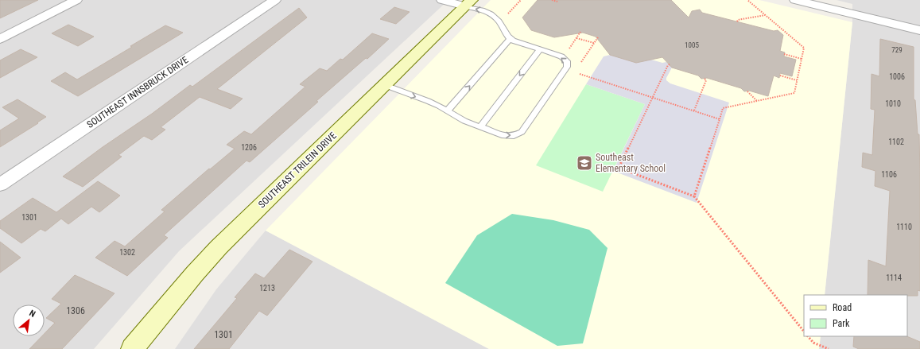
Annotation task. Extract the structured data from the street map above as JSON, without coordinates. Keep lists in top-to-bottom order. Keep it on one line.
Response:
{"streets":{"street":["SOUTHEAST INNSBRUCK DRIVE","SOUTHEAST TRILEIN DRIVE"]},"places":{"school or university":["Southeast Elementary School"]},"house_numbers":["1005","729","1006","1010","1102","1206","1106","1301","1110","1302","1114","1213","1306","1301"],"legend":["Road","Park"],"north":"top right"}
